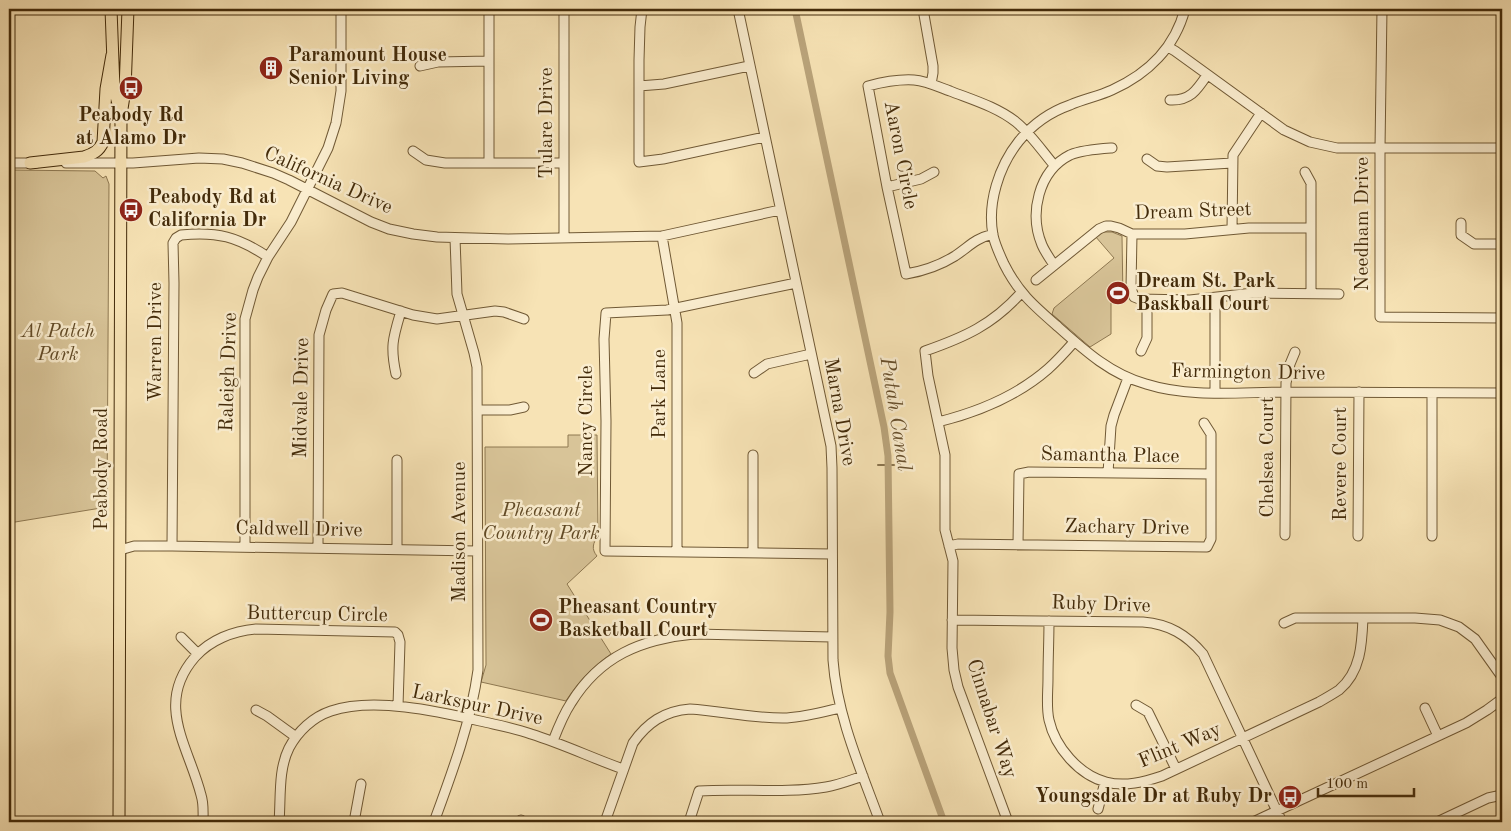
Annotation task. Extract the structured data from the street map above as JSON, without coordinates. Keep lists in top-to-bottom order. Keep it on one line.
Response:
{"streets":{"main road":["Peabody Road"],"street":["Tulare Drive","Aaron Circle","California Drive","Dream Street","Needham Drive","Warren Drive","Raleigh Drive","Farmington Drive","Park Lane","Midvale Drive","Marna Drive","Nancy Circle","Samantha Place","Chelsea Court","Revere Court","Zachary Drive","Caldwell Drive","Madison Avenue","Ruby Drive","Buttercup Circle","Larkspur Drive","Cinnabar Way","Flint Way"]},"crossings":[["Tulare Drive","California Drive"],["Aaron Circle","Farmington Drive"],["California Drive","Raleigh Drive"],["California Drive","Park Lane"],["California Drive","Marna Drive"],["California Drive","Peabody Road"],["California Drive","Madison Avenue"],["Warren Drive","Raleigh Drive"],["Warren Drive","Caldwell Drive"],["Raleigh Drive","Caldwell Drive"],["Farmington Drive","Chelsea Court"],["Farmington Drive","Revere Court"],["Farmington Drive","Cinnabar Way"],["Park Lane","Nancy Circle"],["Midvale Drive","Caldwell Drive"],["Midvale Drive","Madison Avenue"],["Marna Drive","Nancy Circle"],["Samantha Place","Zachary Drive"],["Peabody Road","Caldwell Drive"],["Zachary Drive","Cinnabar Way"],["Caldwell Drive","Madison Avenue"],["Madison Avenue","Larkspur Drive"],["Ruby Drive","Cinnabar Way"],["Ruby Drive","Flint Way"],["Buttercup Circle","Larkspur Drive"]],"water":["Putah Canal"],"parks":["Al Patch Park","Pheasant Country Park"],"places":{"building":["Paramount House Senior Living"],"bus stop":["Peabody Rd at Alamo Dr","Peabody Rd at California Dr","Youngsdale Dr at Ruby Dr"],"sports":["Dream St. Park Baskball Court","Pheasant Country Basketball Court"]},"scale_bar":"100 m"}
